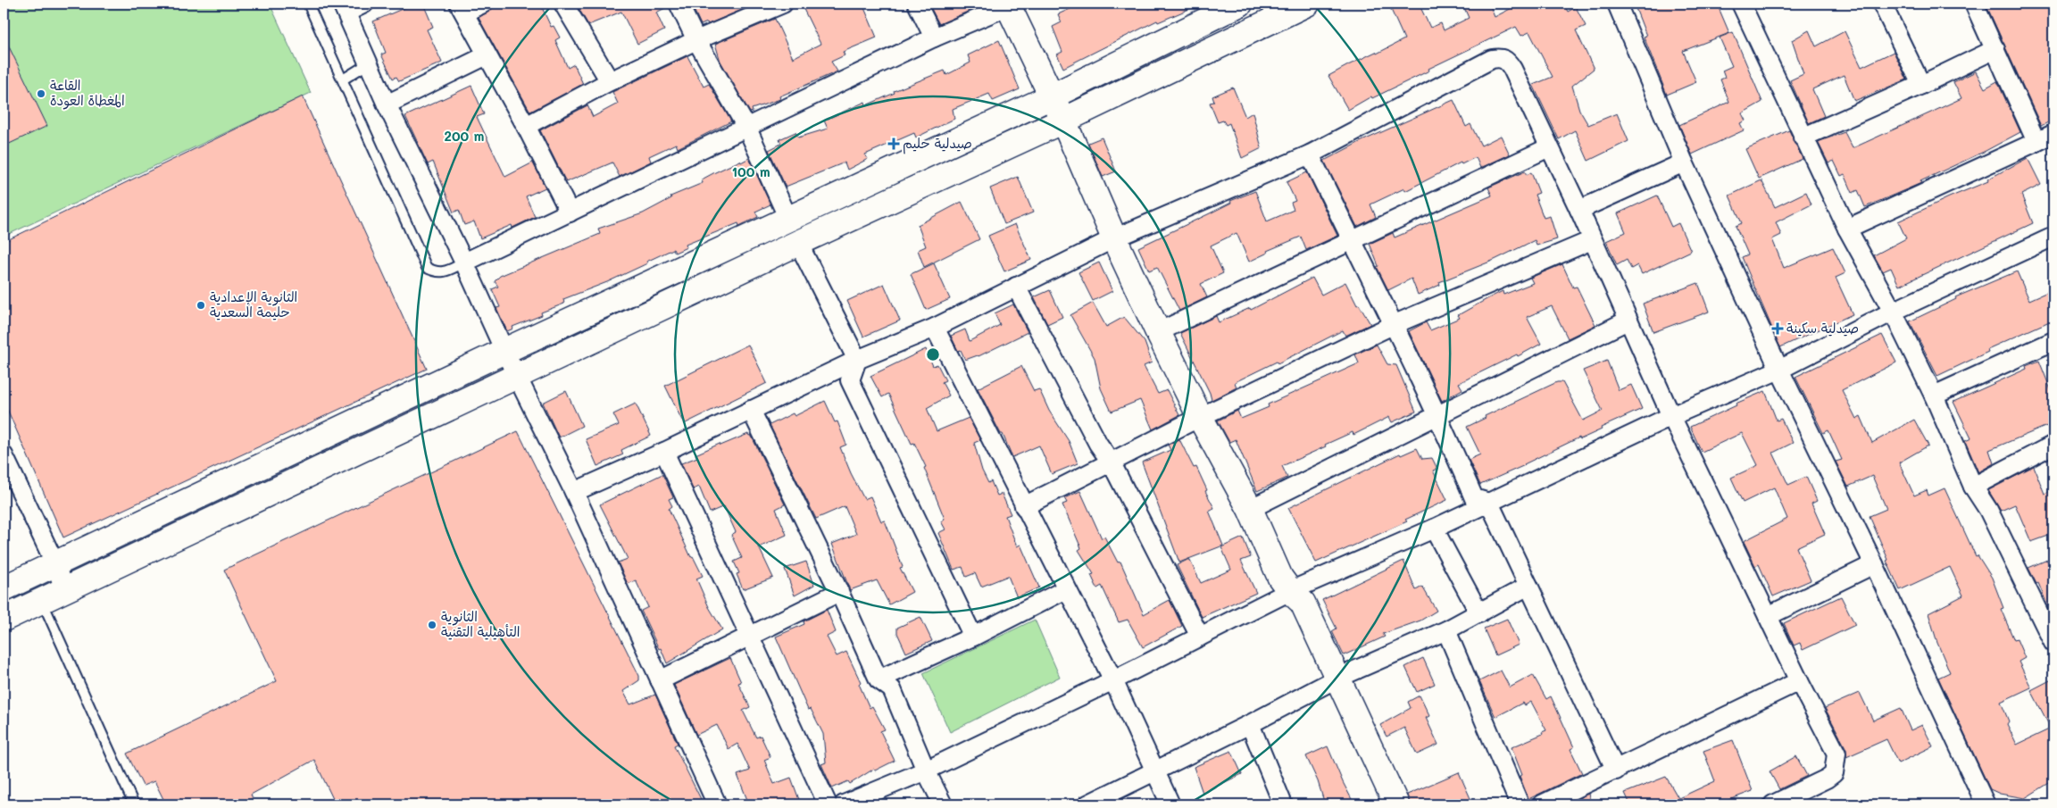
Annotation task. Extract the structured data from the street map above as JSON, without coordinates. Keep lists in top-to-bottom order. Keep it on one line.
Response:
{"places":{"other":["القاعة المغطاة العودة","الثانوية الإعدادية حليمة السعدية","الثانوية التأهيلية التقنية"],"health":["صيدلية حليم","صيدلية سكينة"]},"rings":["200 m","100 m"]}
